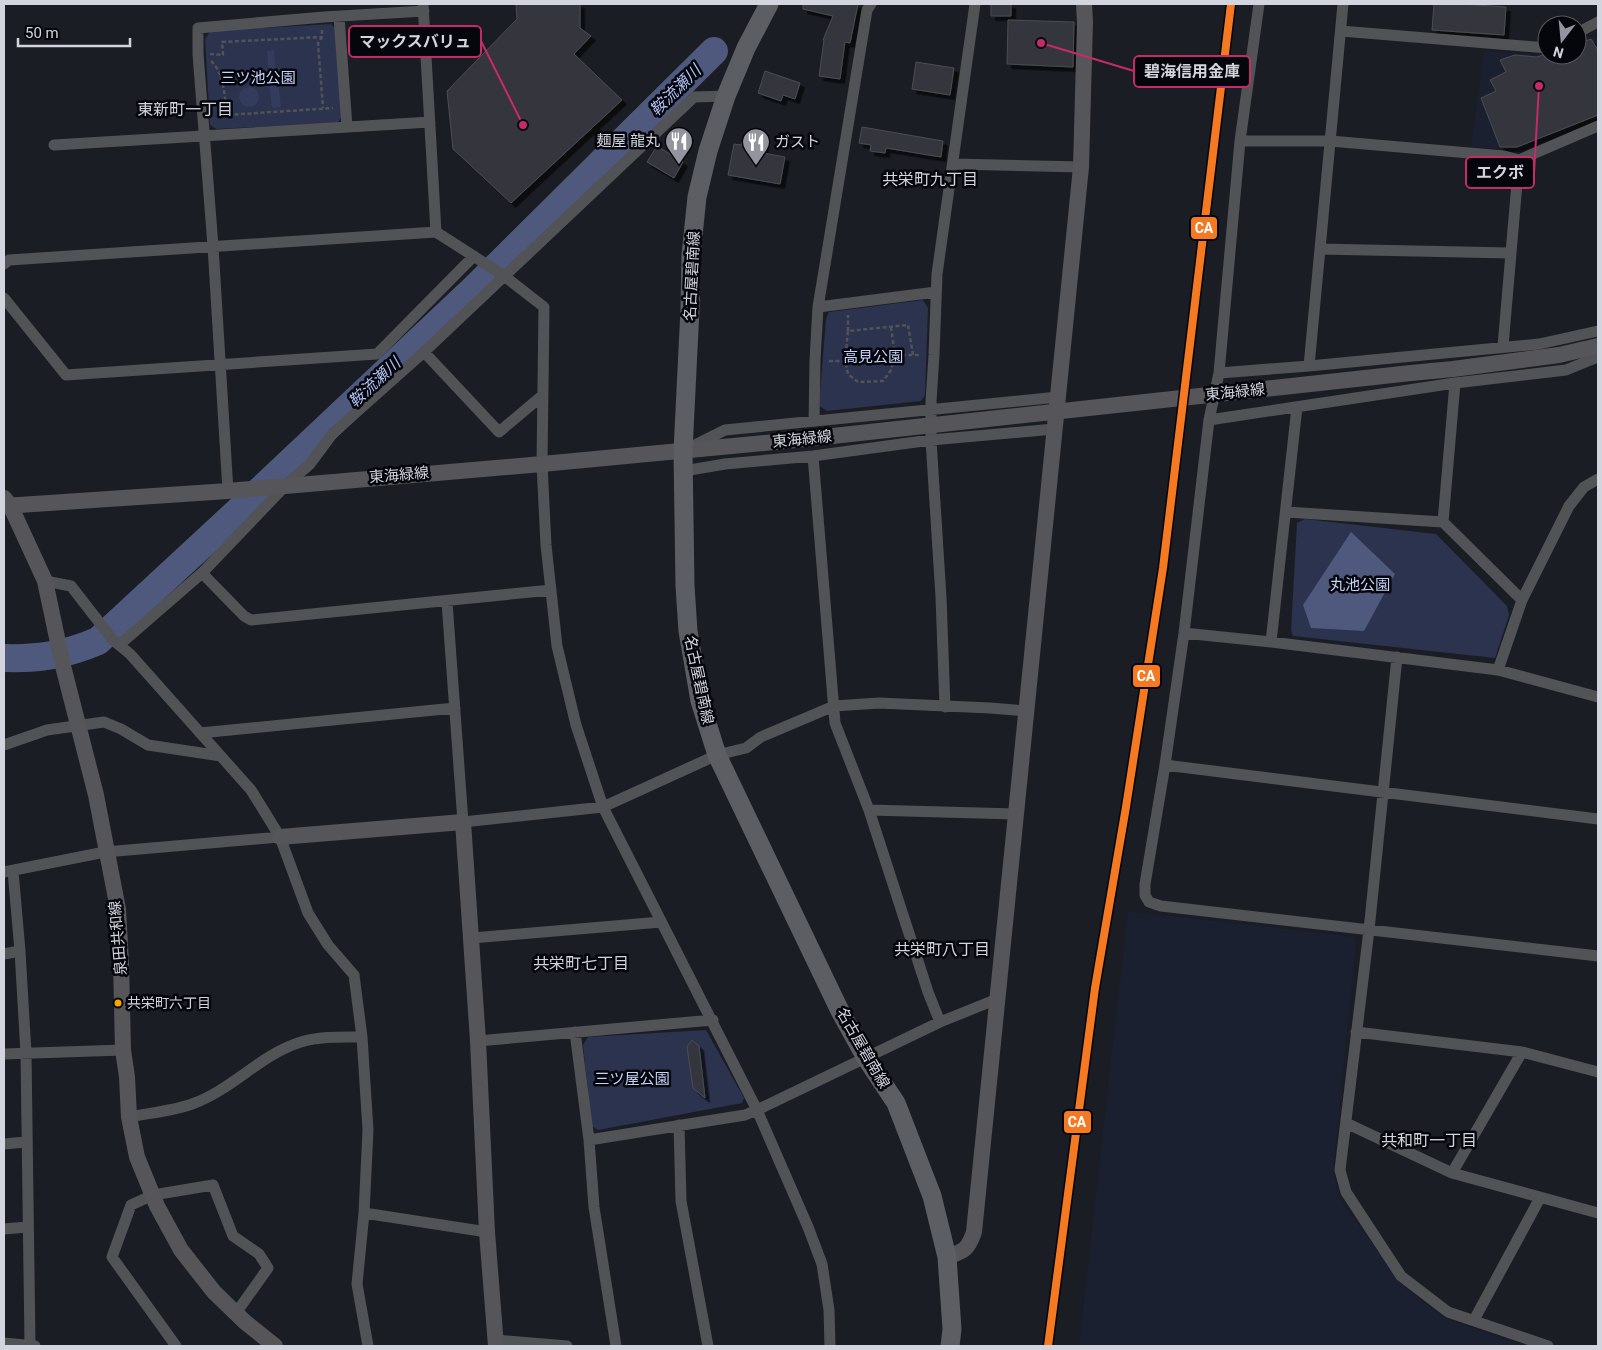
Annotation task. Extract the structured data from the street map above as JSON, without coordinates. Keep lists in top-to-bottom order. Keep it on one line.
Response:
{"streets":{"main road":["名古屋碧南線","東海緑線","泉田共和線"]},"crossings":[["名古屋碧南線","東海緑線"],["東海緑線","泉田共和線"]],"districts":["東新町一丁目","共栄町九丁目","共栄町八丁目","共栄町七丁目","共和町一丁目"],"water":["鞍流瀬川"],"parks":["三ツ池公園","高見公園","丸池公園","三ツ屋公園"],"places":{"other":["碧海信用金庫","エクボ","マックスバリュ","共栄町六丁目"],"restaurant":["麺屋 龍丸","ガスト"]},"lines":["transit line CA"],"scale_bar":"50 m","north":"bottom"}
